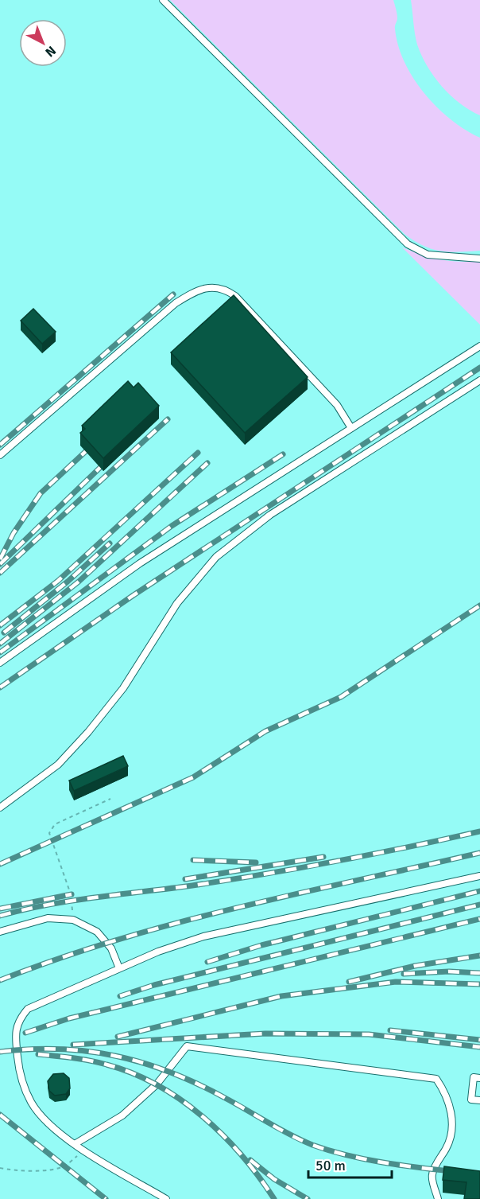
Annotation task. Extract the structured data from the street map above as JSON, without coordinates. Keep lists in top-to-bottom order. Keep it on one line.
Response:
{"scale_bar":"50 m","north":"bottom right"}
